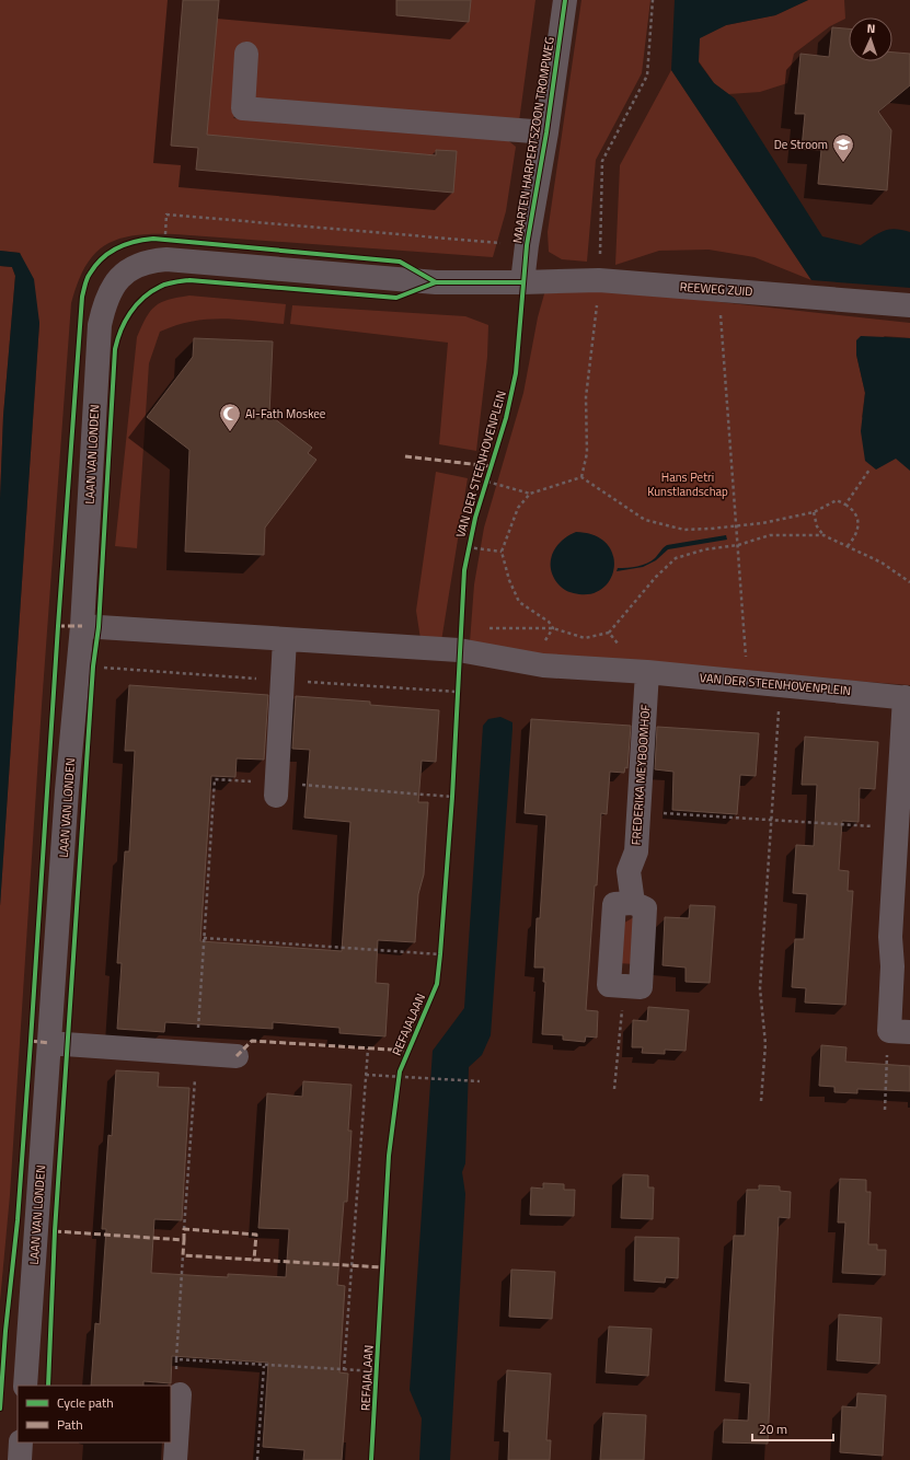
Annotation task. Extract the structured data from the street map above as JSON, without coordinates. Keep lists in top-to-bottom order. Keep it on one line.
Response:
{"streets":{"street":["MAARTEN HARPERTSZOON TROMPWEG","REEWEG ZUID","LAAN VAN LONDEN","VAN DER STEENHOVENPLEIN","FREDERIKA MEYBOOMHOF"],"cycle path":["REFAJALAAN"]},"crossings":[["MAARTEN HARPERTSZOON TROMPWEG","REEWEG ZUID"],["MAARTEN HARPERTSZOON TROMPWEG","LAAN VAN LONDEN"],["REEWEG ZUID","LAAN VAN LONDEN"],["LAAN VAN LONDEN","VAN DER STEENHOVENPLEIN"],["VAN DER STEENHOVENPLEIN","FREDERIKA MEYBOOMHOF"]],"parks":["Hans Petri Kunstlandschap"],"places":{"school or university":["De Stroom"],"mosque":["Al-Fath Moskee"]},"legend":["Cycle path","Path"],"scale_bar":"20 m","north":"top"}
